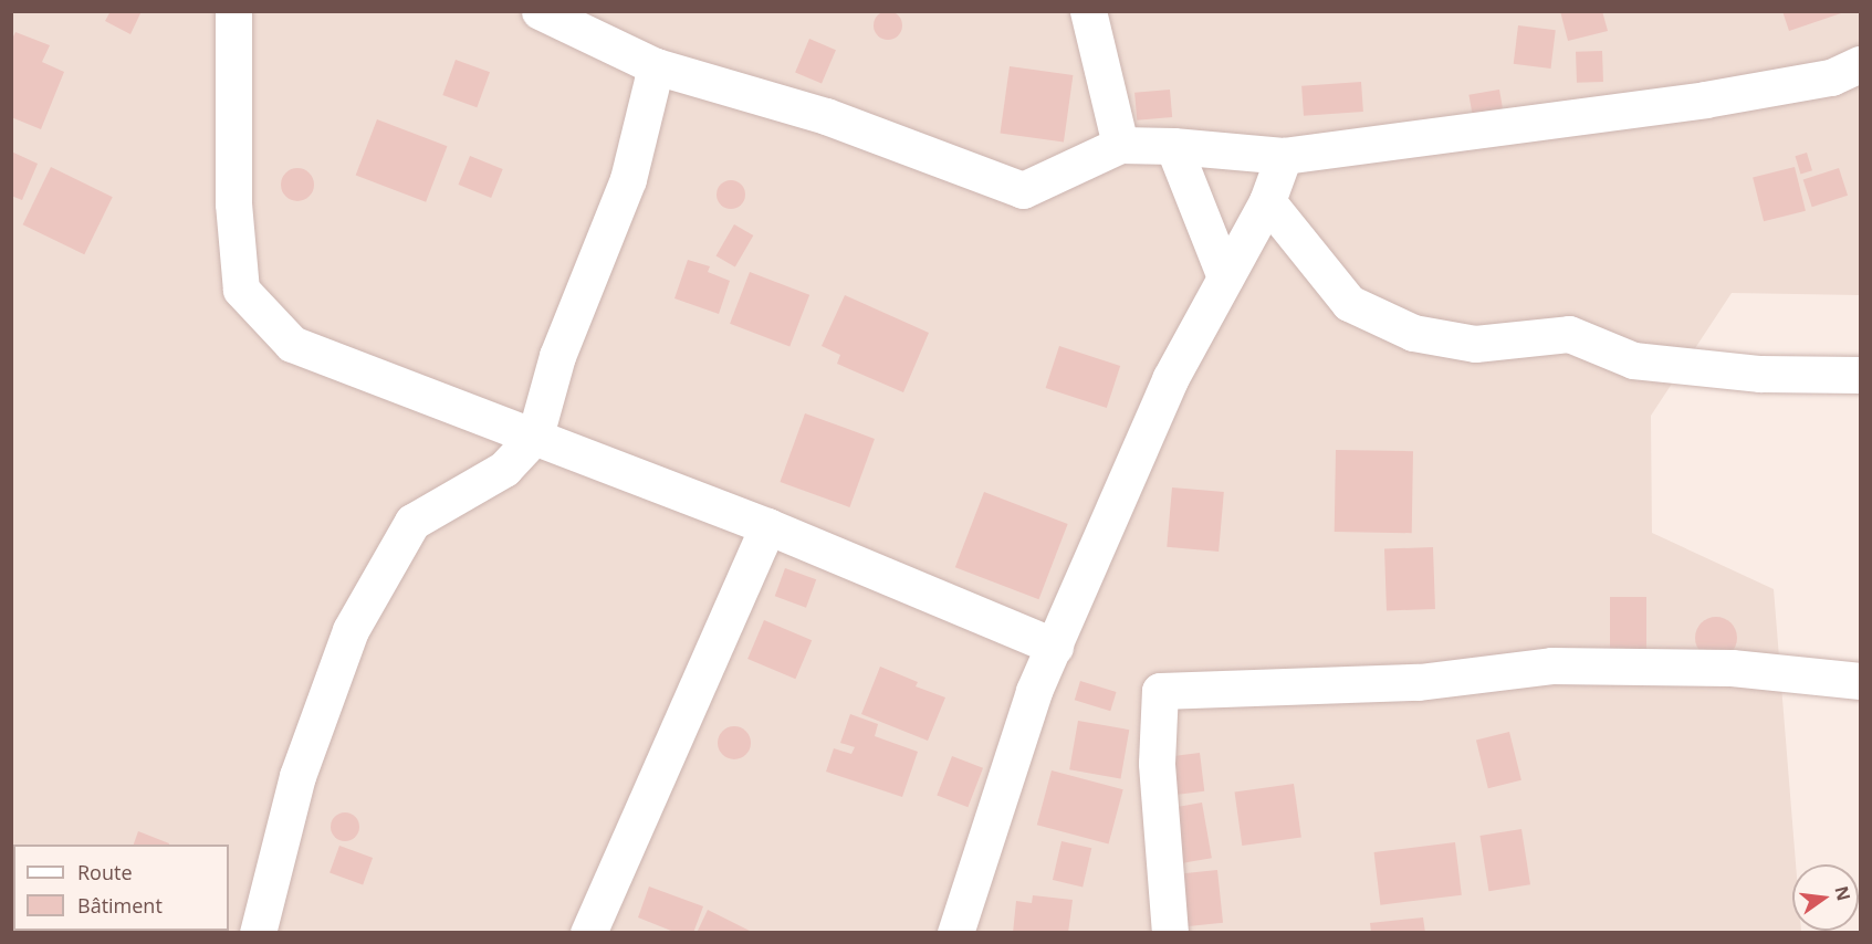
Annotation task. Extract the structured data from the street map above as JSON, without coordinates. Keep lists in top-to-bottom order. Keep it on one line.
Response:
{"legend":["Route","Bâtiment"],"north":"right"}
